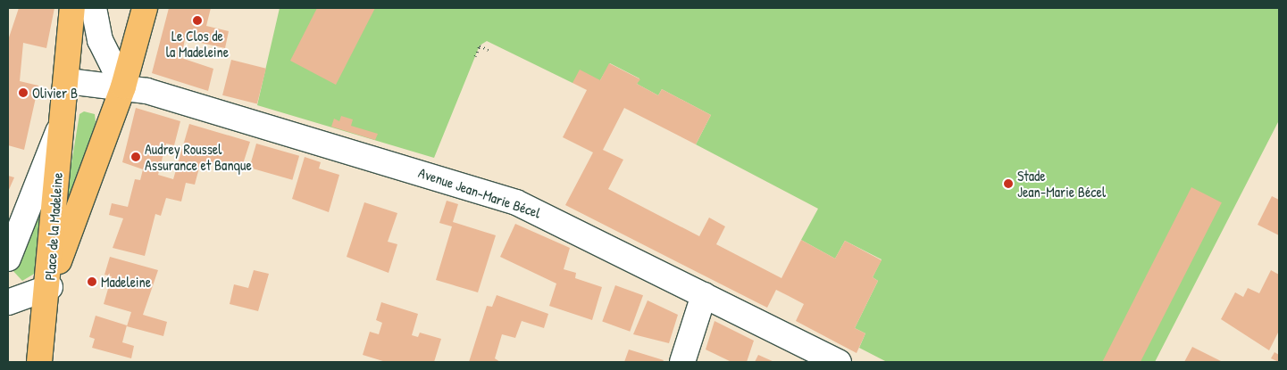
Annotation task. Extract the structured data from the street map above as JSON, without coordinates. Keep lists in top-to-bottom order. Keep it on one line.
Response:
{"streets":{"main road":["Place de la Madeleine"],"street":["Avenue Jean-Marie Bécel"]},"crossings":[["Avenue Jean-Marie Bécel","Place de la Madeleine"]],"places":["Le Clos de la Madeleine","Olivier B","Audrey Roussel Assurance et Banque","Stade Jean-Marie Bécel","Madeleine"]}
